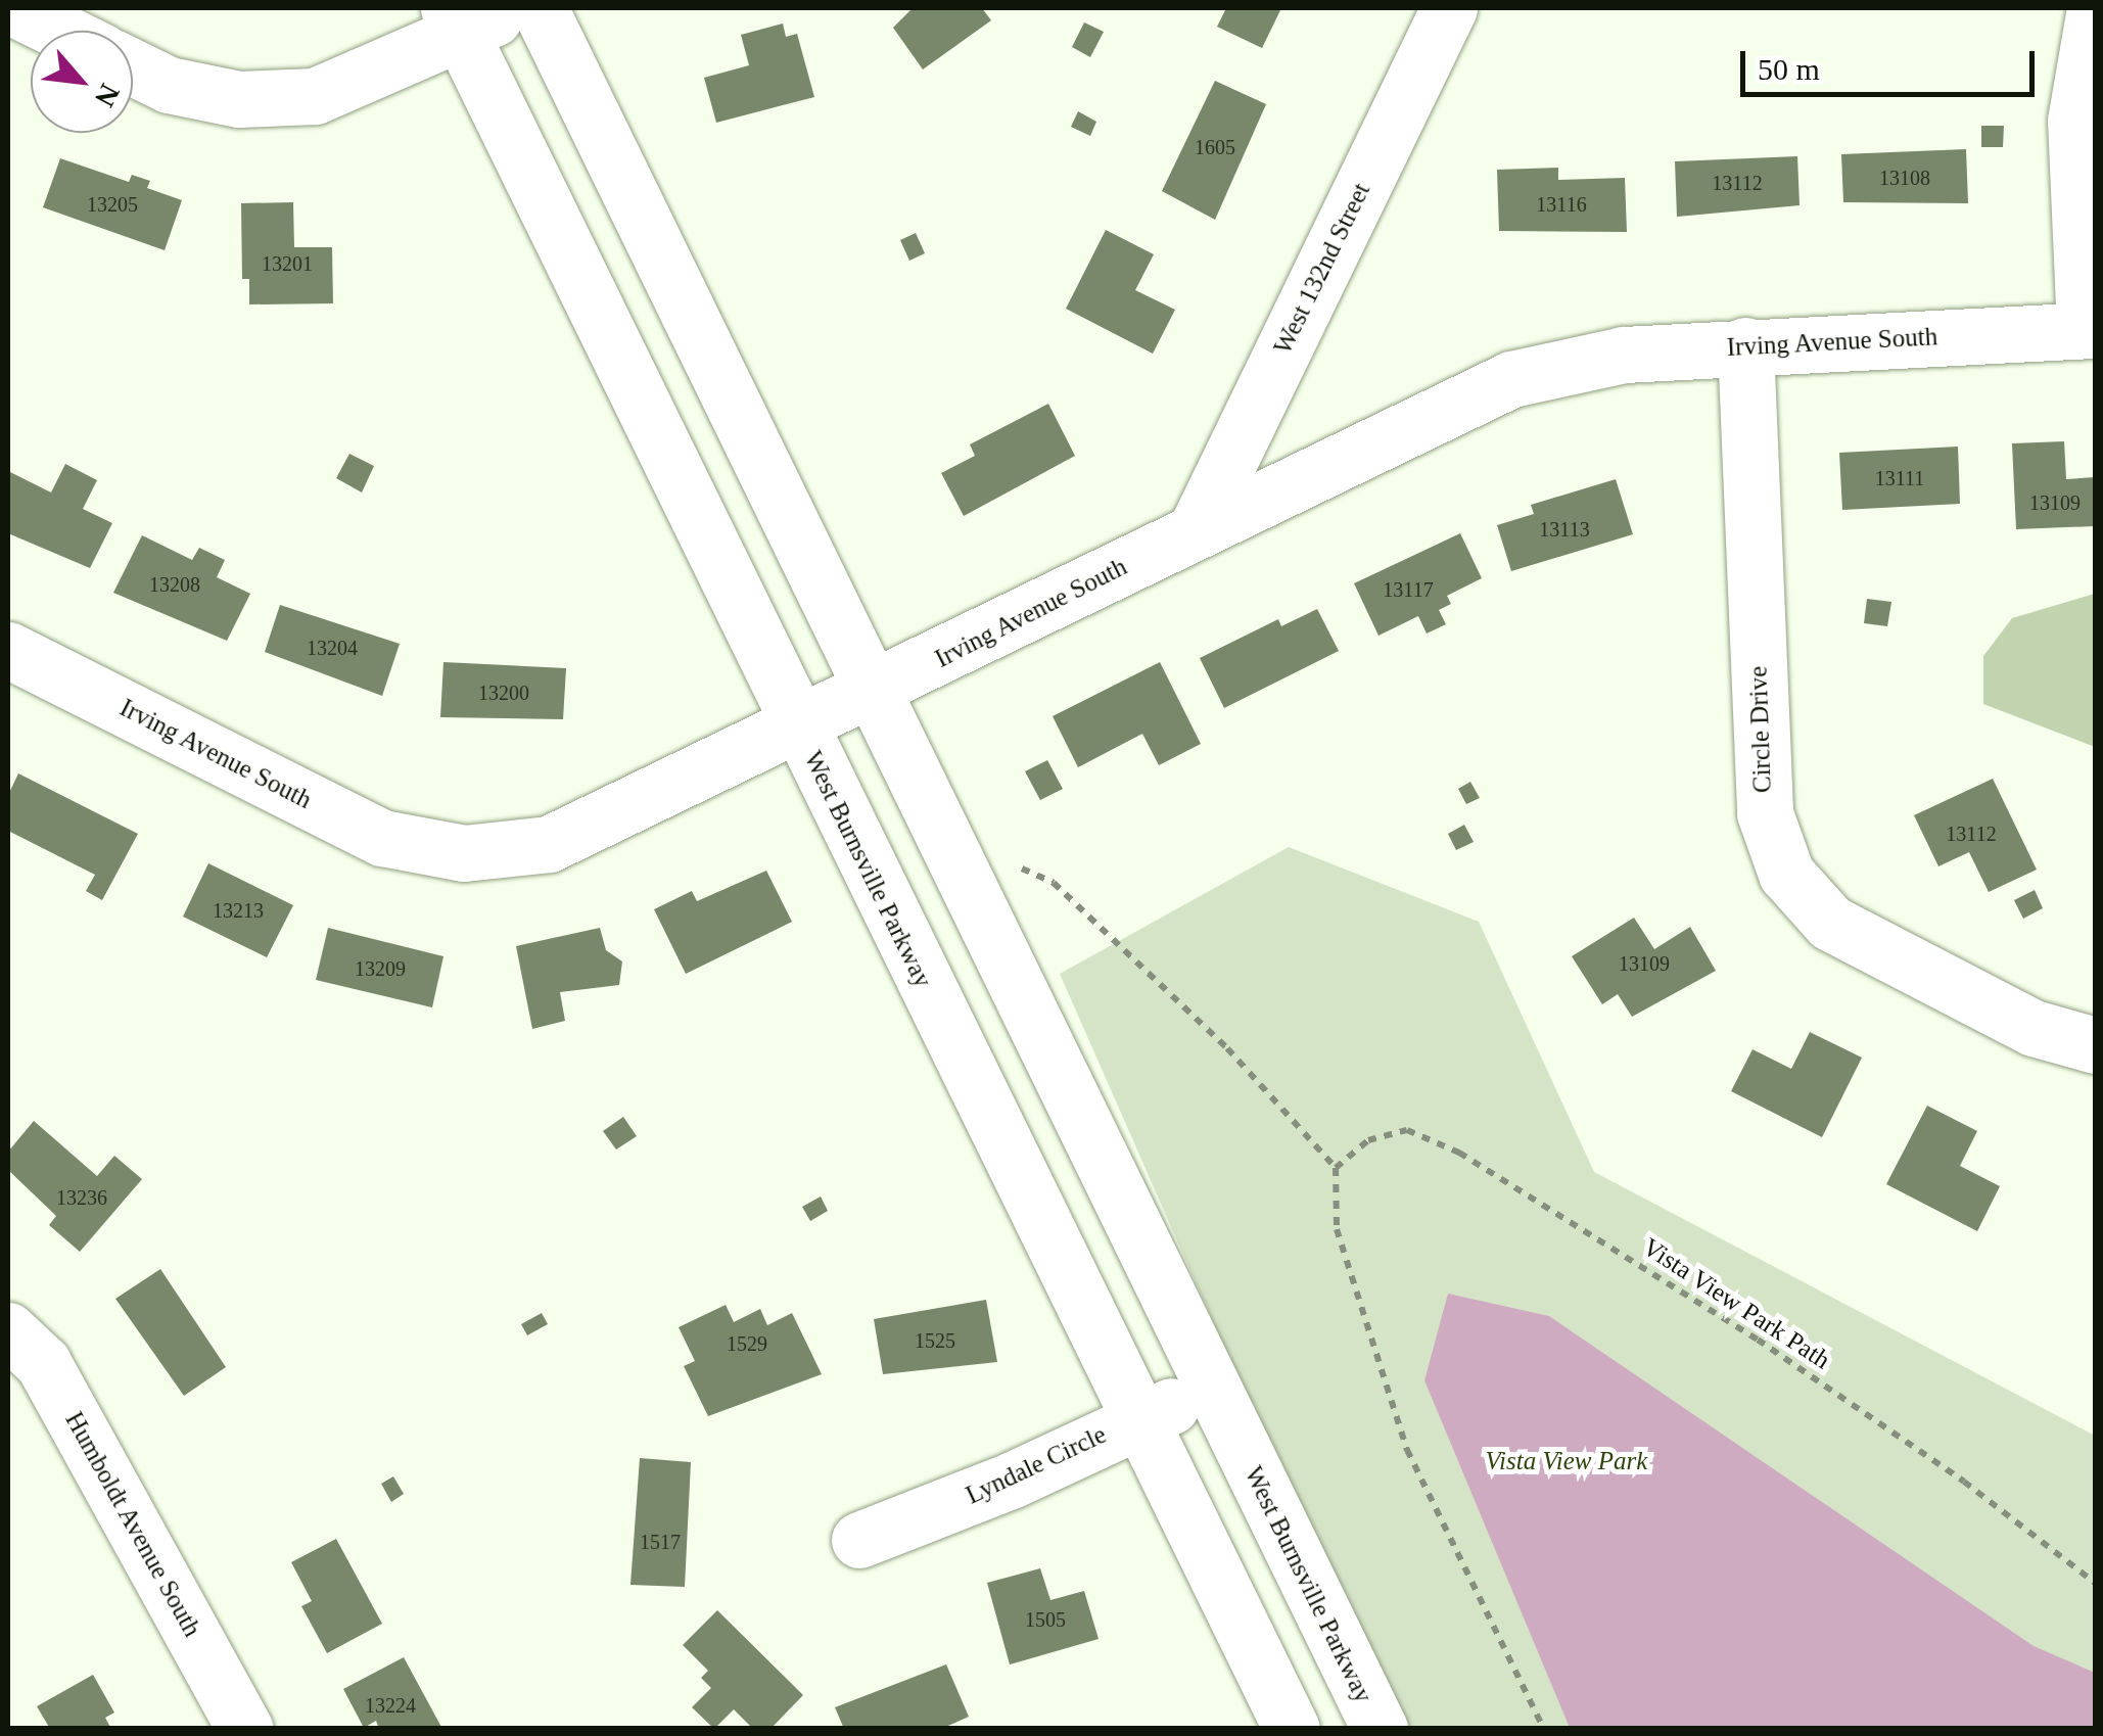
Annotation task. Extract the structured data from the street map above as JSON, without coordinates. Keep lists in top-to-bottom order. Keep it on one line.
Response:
{"streets":{"street":["West 132nd Street","Irving Avenue South","Circle Drive","West Burnsville Parkway","Lyndale Circle","Humboldt Avenue South"],"path":["Vista View Park Path"]},"crossings":[["West 132nd Street","Irving Avenue South"],["Irving Avenue South","Circle Drive"],["Irving Avenue South","West Burnsville Parkway"],["West Burnsville Parkway","Lyndale Circle"]],"parks":["Vista View Park"],"house_numbers":["1605","13108","13112","13205","13116","13201","13111","13109","13113","13208","13117","13204","13200","13112","13213","13109","13209","13236","1525","1529","1517","1505","13224"],"scale_bar":"50 m","north":"bottom right"}
